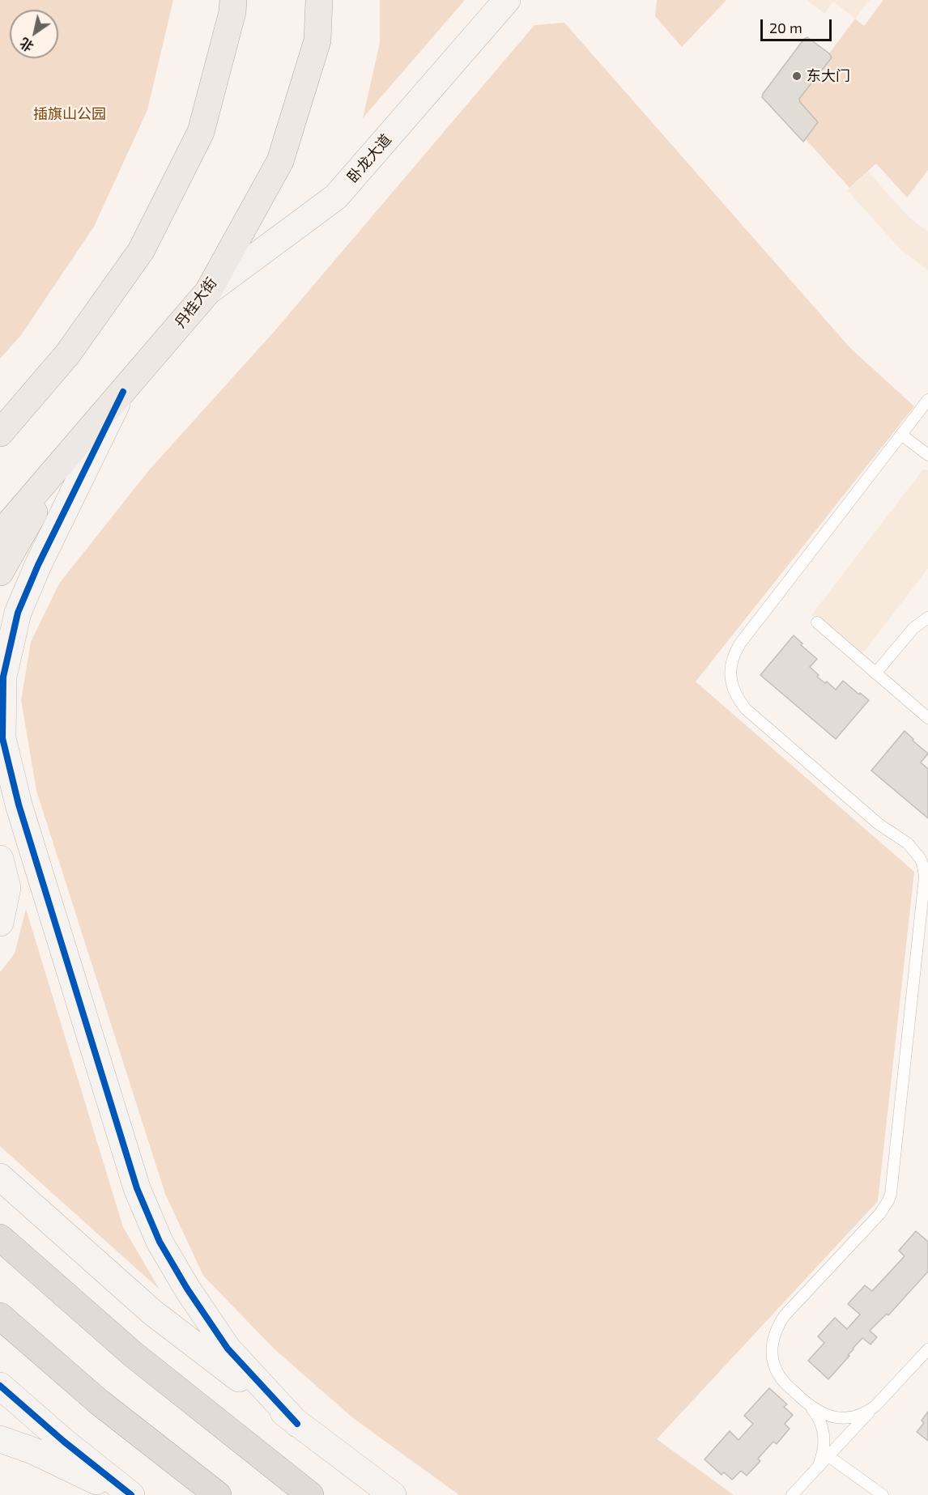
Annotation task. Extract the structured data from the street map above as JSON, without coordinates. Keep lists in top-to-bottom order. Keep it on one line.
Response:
{"streets":{"main road":["丹桂大街"],"street":["卧龙大道"]},"crossings":[["卧龙大道","丹桂大街"]],"parks":["插旗山公园"],"places":["东大门"],"scale_bar":"20 m","north":"bottom left"}
